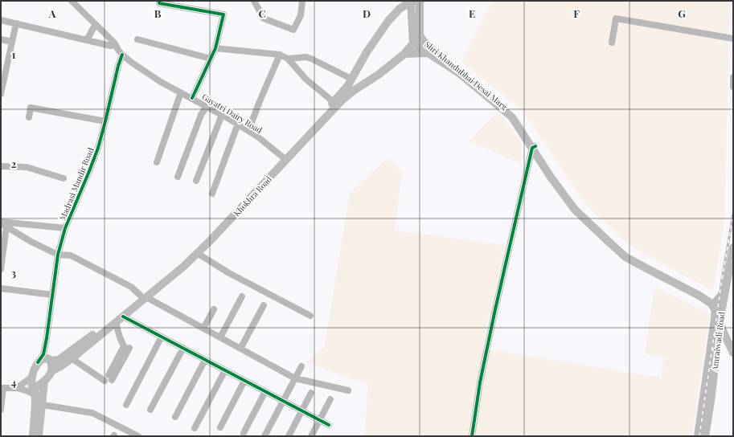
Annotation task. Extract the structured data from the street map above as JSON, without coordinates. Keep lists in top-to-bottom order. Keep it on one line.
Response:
{"streets":{"main road":["Shri Khandubhai Desai Marg","Khokhra Road","Amraiwadi Road"],"street":["Gayatri Dairy Road","Madrasi Mandir Road"]},"crossings":[["Shri Khandubhai Desai Marg","Khokhra Road"],["Shri Khandubhai Desai Marg","Amraiwadi Road"],["Gayatri Dairy Road","Madrasi Mandir Road"],["Gayatri Dairy Road","Khokhra Road"]],"grid":{"columns":["A","B","C","D","E","F","G"],"rows":["1","2","3","4"]}}
